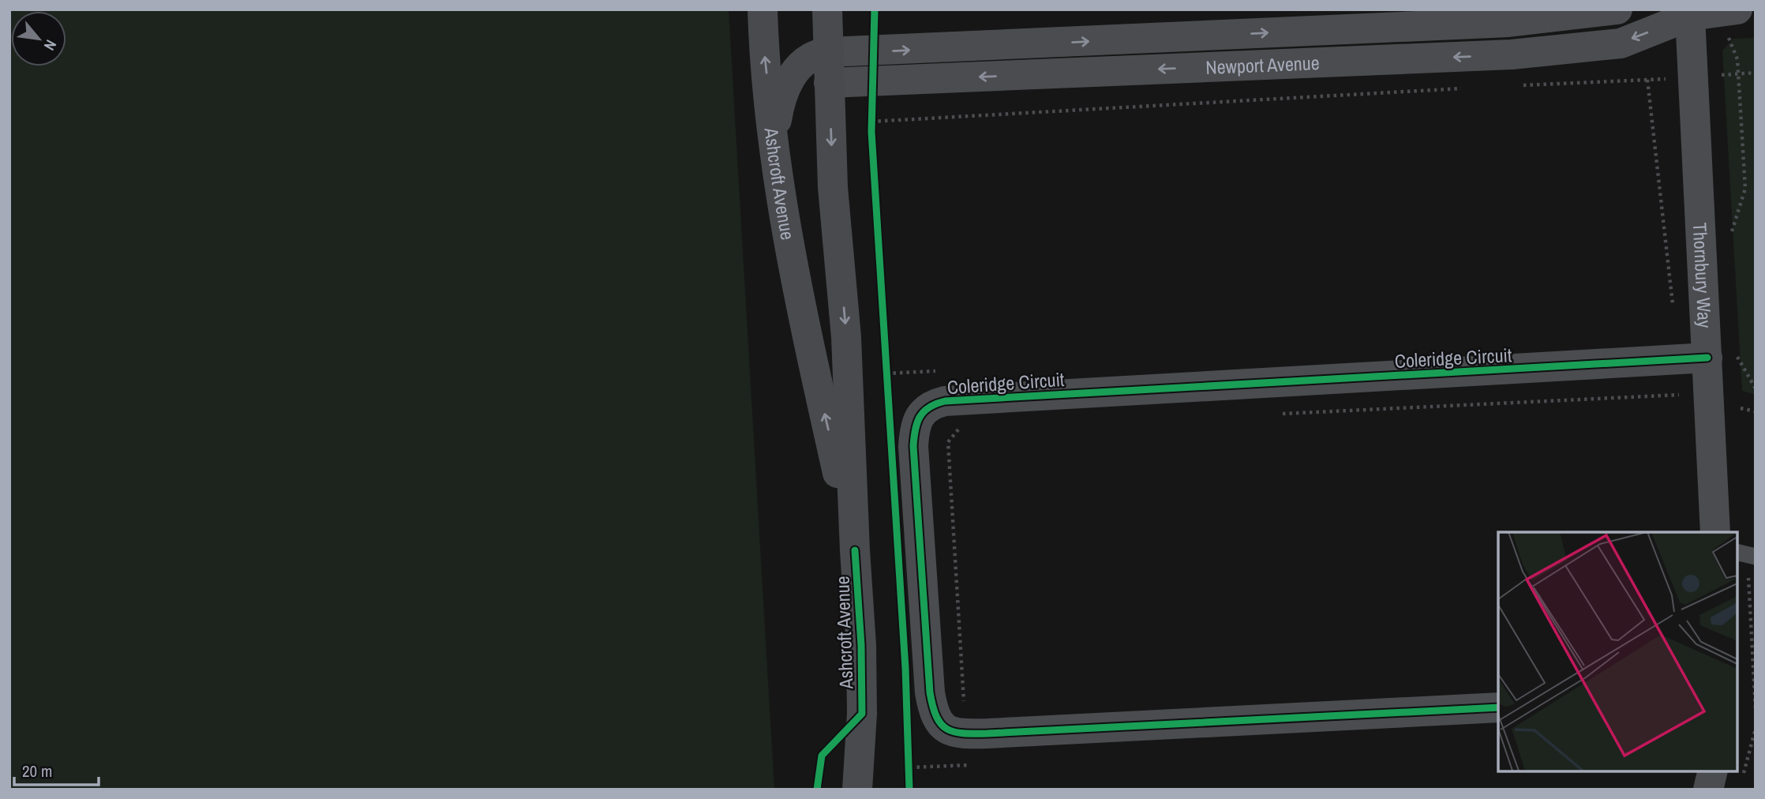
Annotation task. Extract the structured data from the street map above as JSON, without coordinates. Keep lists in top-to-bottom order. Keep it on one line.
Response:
{"streets":{"main road":["Ashcroft Avenue"],"street":["Newport Avenue","Thornbury Way","Coleridge Circuit"]},"crossings":[["Newport Avenue","Ashcroft Avenue"],["Newport Avenue","Thornbury Way"],["Thornbury Way","Coleridge Circuit"]],"scale_bar":"20 m","north":"bottom right"}
